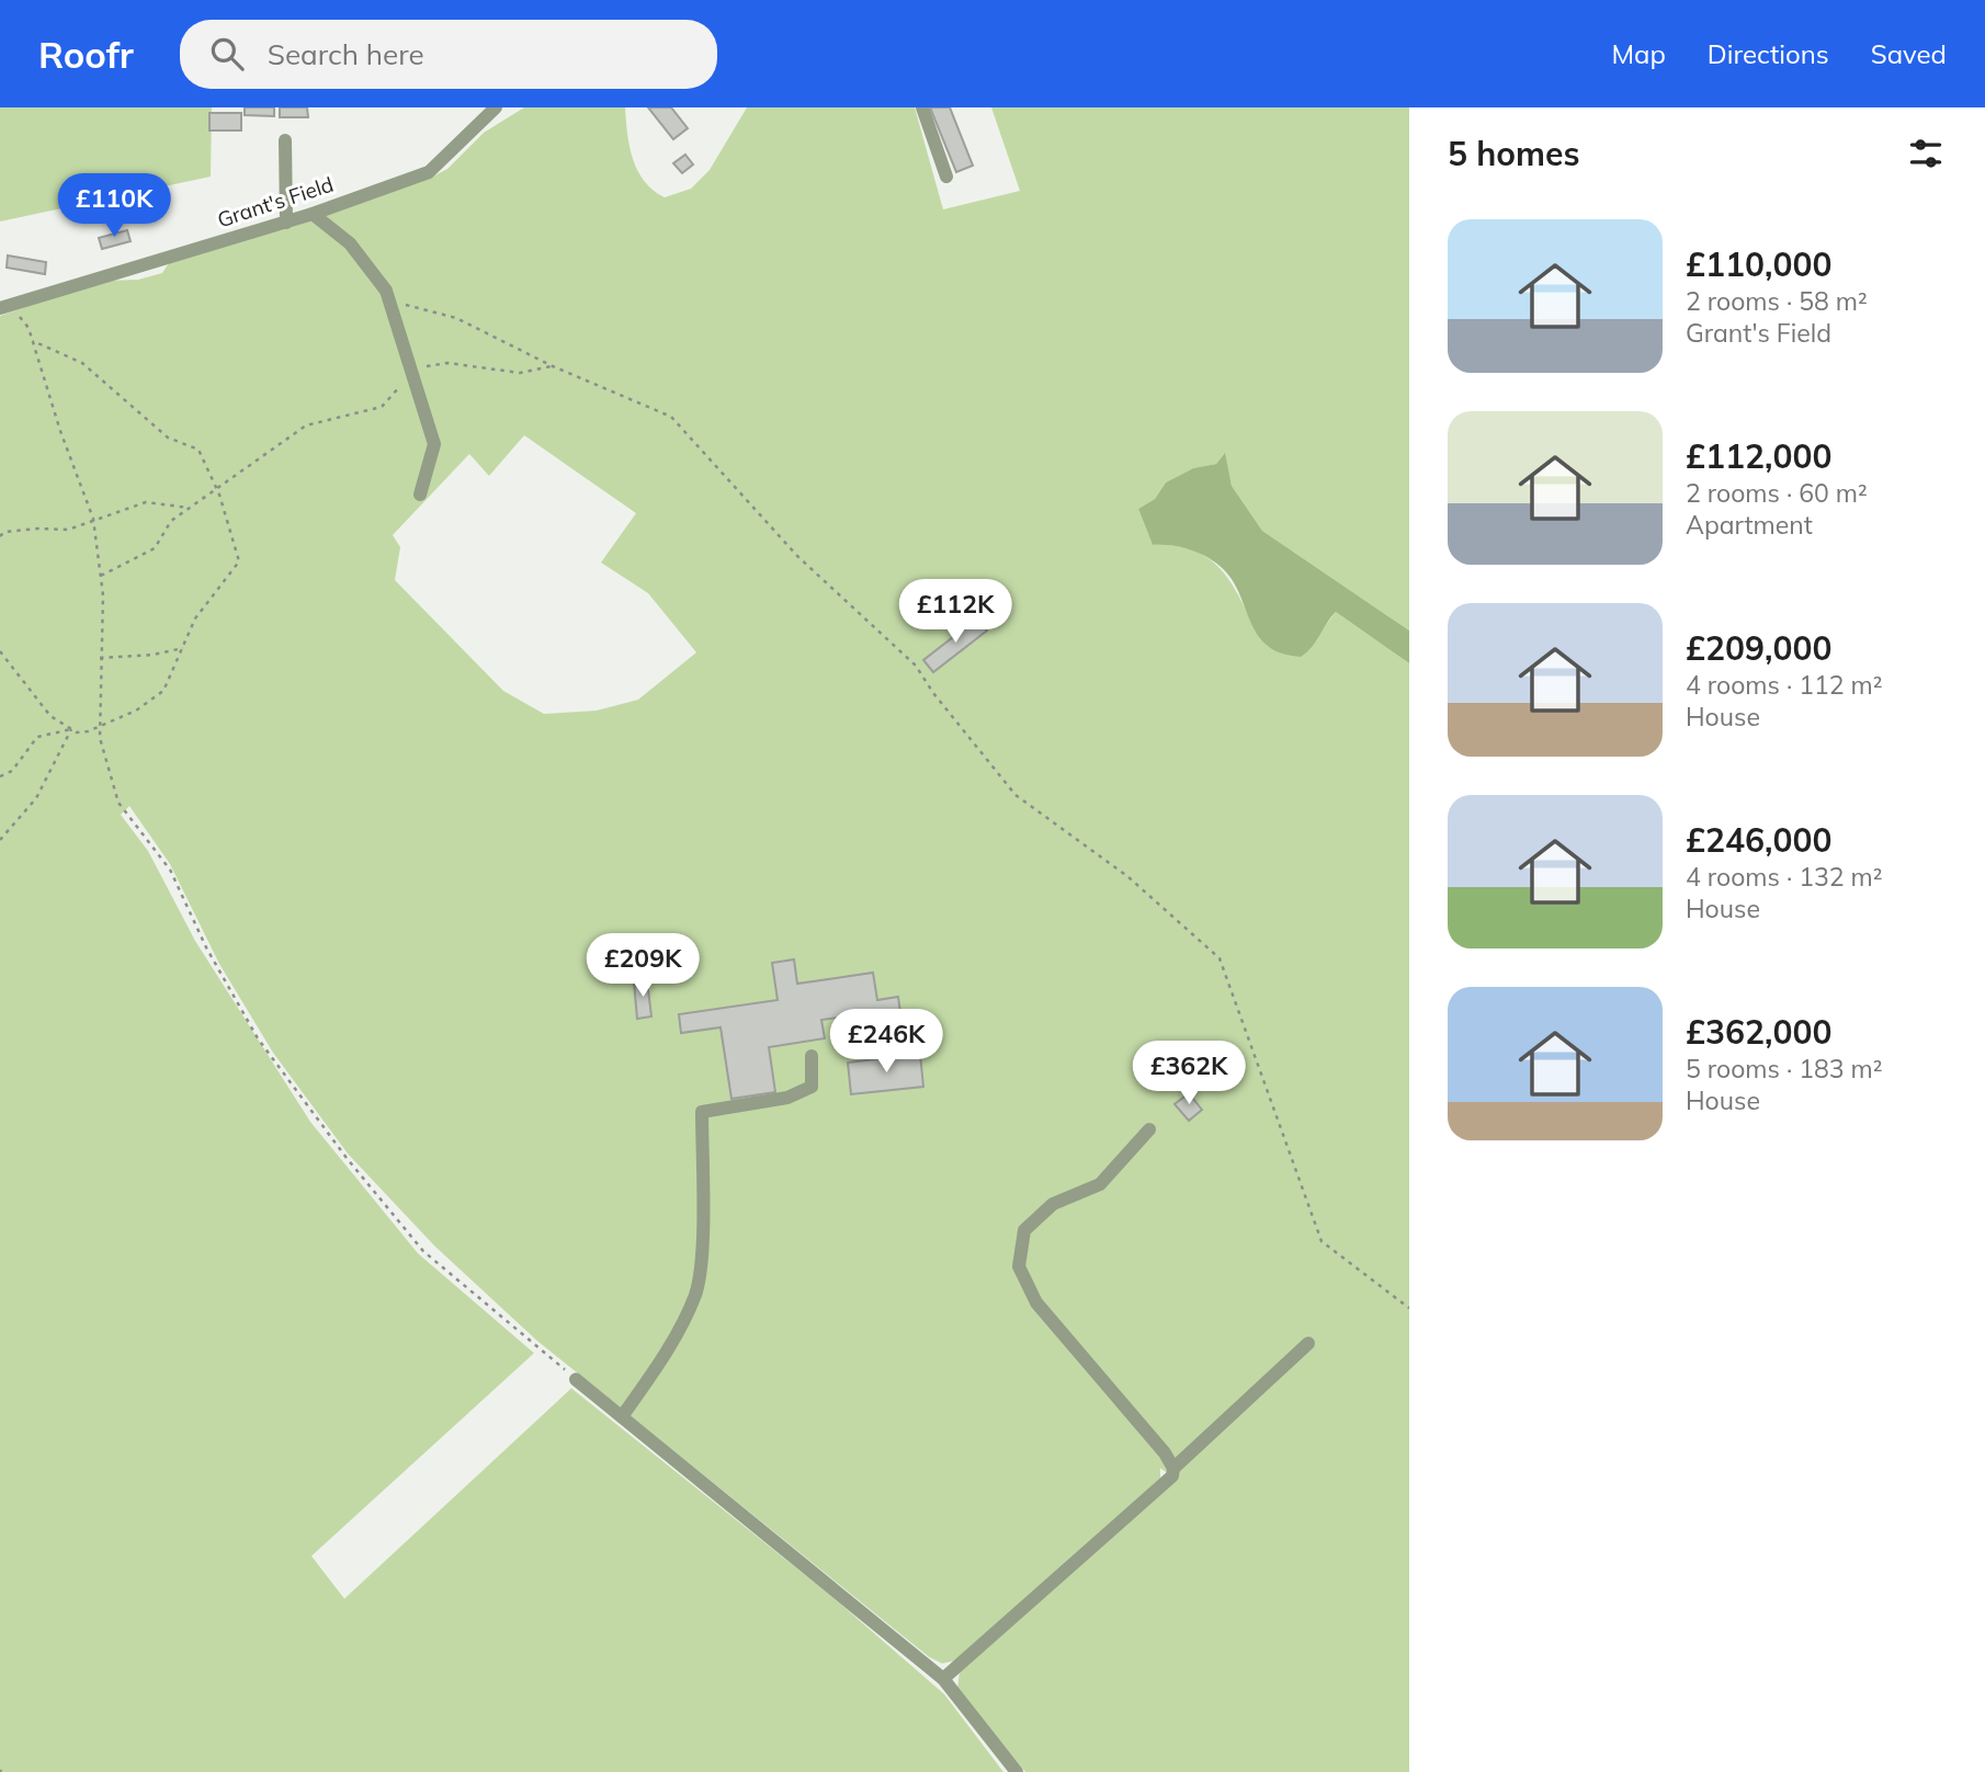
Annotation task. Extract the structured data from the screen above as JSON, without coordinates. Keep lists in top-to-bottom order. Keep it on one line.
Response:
{"streets":{"street":["Grant's Field"]},"page":{"header":"Roofr","search":"Search here","nav":["Map","Directions","Saved"],"heading":"5 homes","price":["£110K","£112K","£209K","£246K","£362K"],"list":[{"name":"£110,000","note":"2 rooms · 58 m² · Grant's Field"},{"name":"£112,000","note":"2 rooms · 60 m² · Apartment"},{"name":"£209,000","note":"4 rooms · 112 m² · House"},{"name":"£246,000","note":"4 rooms · 132 m² · House"},{"name":"£362,000","note":"5 rooms · 183 m² · House"}]}}
